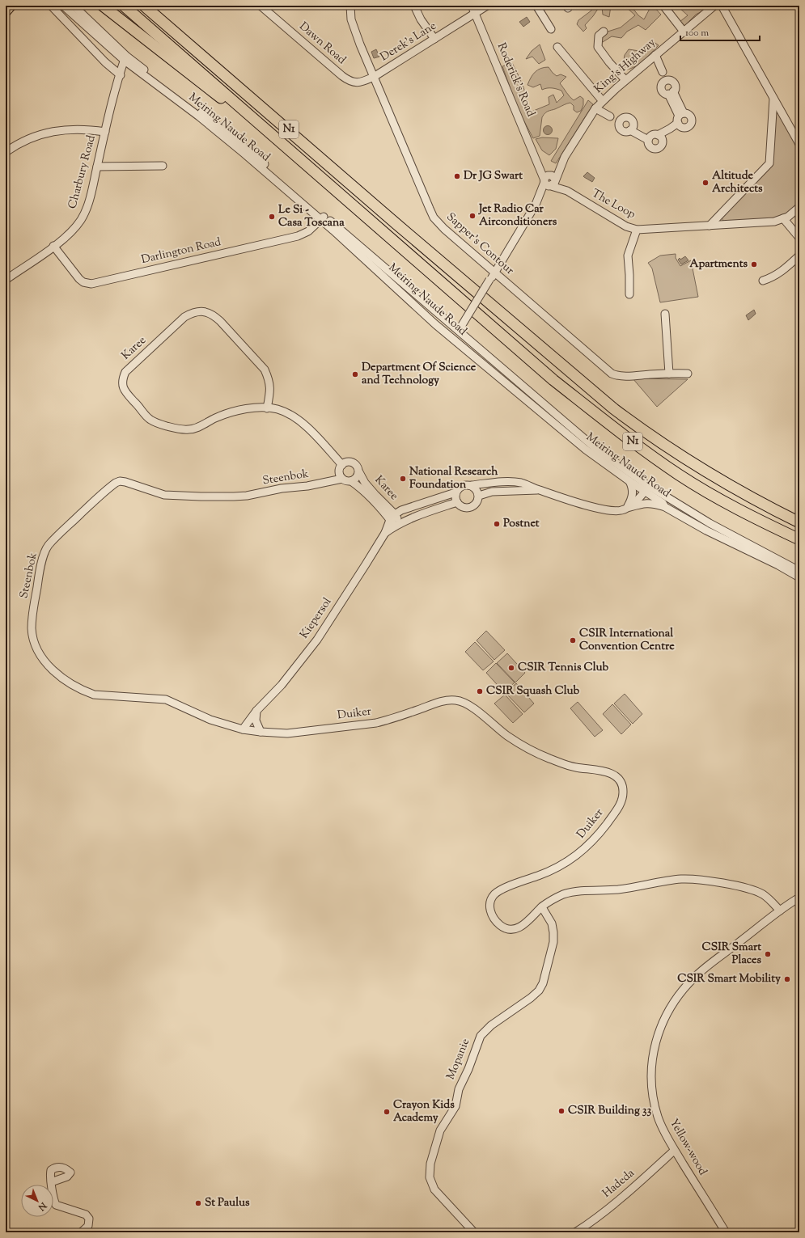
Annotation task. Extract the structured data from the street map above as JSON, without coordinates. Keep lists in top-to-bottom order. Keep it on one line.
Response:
{"streets":{"highway":["N1"],"street":["Derek's Lane","Dawn Road","King's Highway","Roderick's Road","Meiring Naude Road","Charbury Road","The Loop","Sapper's Contour","Darlington Road","Karee","Steenbok","Kiepersol","Duiker","Mopanie","Yellow-wood","Hadeda"]},"crossings":[["Derek's Lane","Dawn Road"],["Derek's Lane","Roderick's Road"],["Derek's Lane","Sapper's Contour"],["Dawn Road","Sapper's Contour"],["King's Highway","Roderick's Road"],["King's Highway","Meiring Naude Road"],["King's Highway","The Loop"],["King's Highway","Sapper's Contour"],["Roderick's Road","The Loop"],["Meiring Naude Road","Charbury Road"],["Meiring Naude Road","Darlington Road"],["Charbury Road","Darlington Road"],["Karee","Steenbok"],["Karee","Kiepersol"],["Steenbok","Kiepersol"],["Steenbok","Duiker"],["Kiepersol","Duiker"],["Duiker","Mopanie"],["Duiker","Yellow-wood"],["Yellow-wood","Hadeda"]],"places":["Dr JG Swart","Altitude Architects","Jet Radio Car Airconditioners","Le Si - Casa Toscana","Apartments","Department Of Science and Technology","National Research Foundation","Postnet","CSIR International Convention Centre","CSIR Tennis Club","CSIR Squash Club","CSIR Smart Places","CSIR Smart Mobility","CSIR Building 33","Crayon Kids Academy","St Paulus"],"scale_bar":"100 m","north":"bottom right"}
